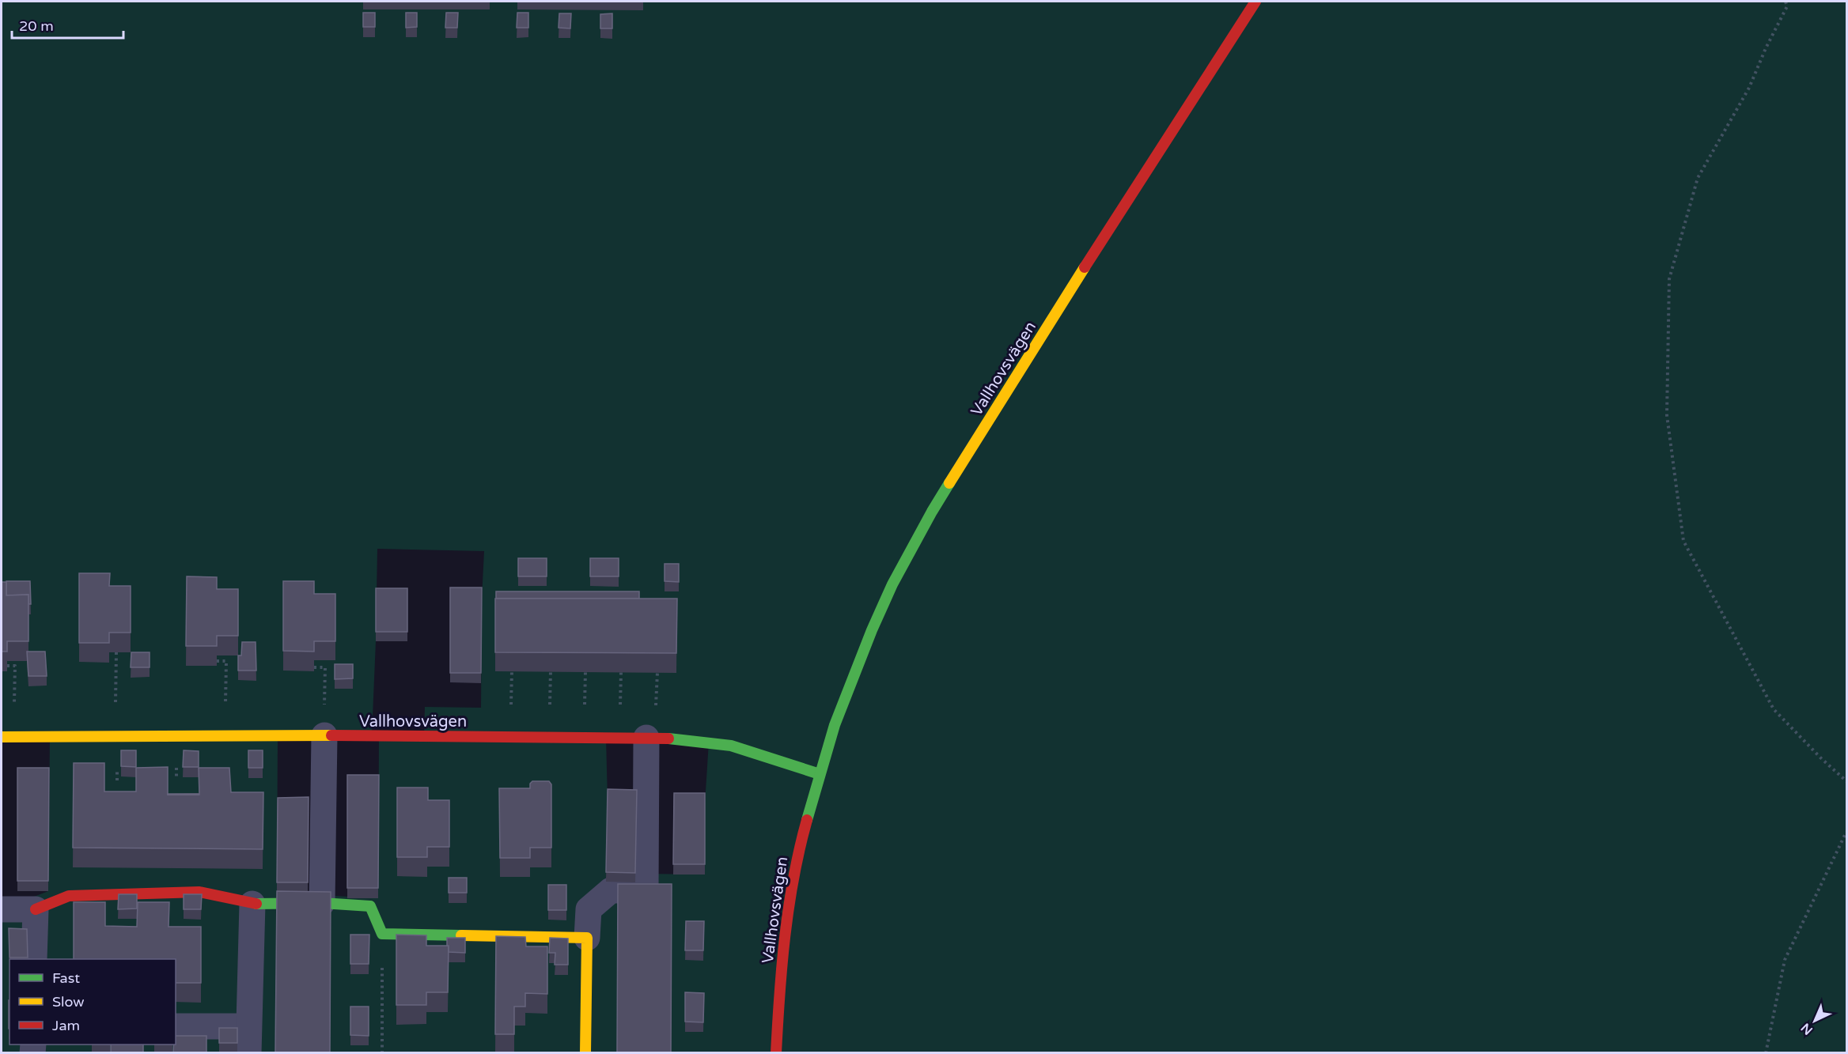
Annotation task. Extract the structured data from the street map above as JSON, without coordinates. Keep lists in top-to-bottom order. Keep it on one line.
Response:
{"streets":{"street":["Vallhovsvägen"]},"legend":["Fast","Slow","Jam"],"scale_bar":"20 m","north":"bottom left"}
